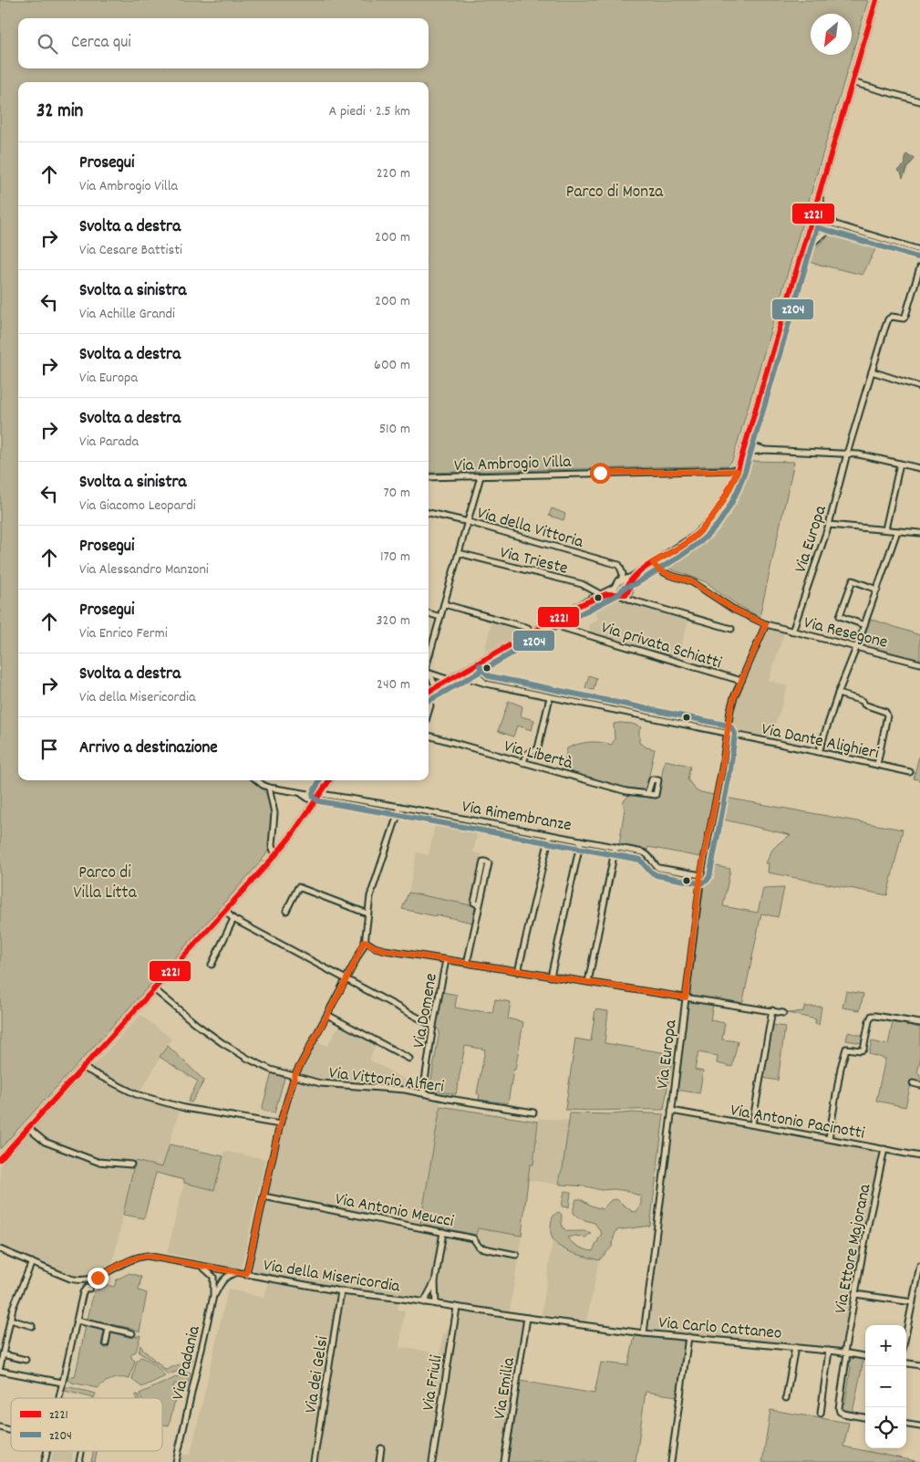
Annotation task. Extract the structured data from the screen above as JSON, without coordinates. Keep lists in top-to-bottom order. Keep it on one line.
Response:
{"streets":{"street":["Via Ambrogio Villa","Via della Vittoria","Via Europa","Via Trieste","Via Resegone","Via privata Schiatti","Via Dante Alighieri","Via Libertà","Via Rimembranze","Via Domene","Via Vittorio Alfieri","Via Antonio Pacinotti","Via Antonio Meucci","Via Ettore Majorana","Via della Misericordia","Via Carlo Cattaneo","Via Padania","Via dei Gelsi","Via Friuli","Via Emilia"]},"crossings":[["Via Europa","Via Resegone"],["Via Europa","Via privata Schiatti"],["Via Europa","Via Dante Alighieri"],["Via Europa","Via Rimembranze"],["Via Europa","Via Antonio Pacinotti"],["Via Europa","Via della Misericordia"],["Via Europa","Via Carlo Cattaneo"],["Via Domene","Via Vittorio Alfieri"],["Via Antonio Pacinotti","Via Ettore Majorana"],["Via Ettore Majorana","Via Carlo Cattaneo"],["Via della Misericordia","Via Carlo Cattaneo"],["Via della Misericordia","Via Padania"],["Via della Misericordia","Via dei Gelsi"],["Via della Misericordia","Via Friuli"],["Via della Misericordia","Via Emilia"]],"parks":["Parco di Monza","Parco di Villa Litta"],"lines":["transit line z221","transit line z204"],"legend":["z221","z204"],"north":"bottom left","page":{"search":"Cerca qui","heading":["32 min","A piedi · 2.5 km"],"list":[["Prosegui","Via Ambrogio Villa","220 m"],["Svolta a destra","Via Cesare Battisti","200 m"],["Svolta a sinistra","Via Achille Grandi","200 m"],["Svolta a destra","Via Europa","600 m"],["Svolta a destra","Via Parada","510 m"],["Svolta a sinistra","Via Giacomo Leopardi","70 m"],["Prosegui","Via Alessandro Manzoni","170 m"],["Prosegui","Via Enrico Fermi","320 m"],["Svolta a destra","Via della Misericordia","240 m"],"Arrivo a destinazione"],"map_buttons":["+","−"]}}
